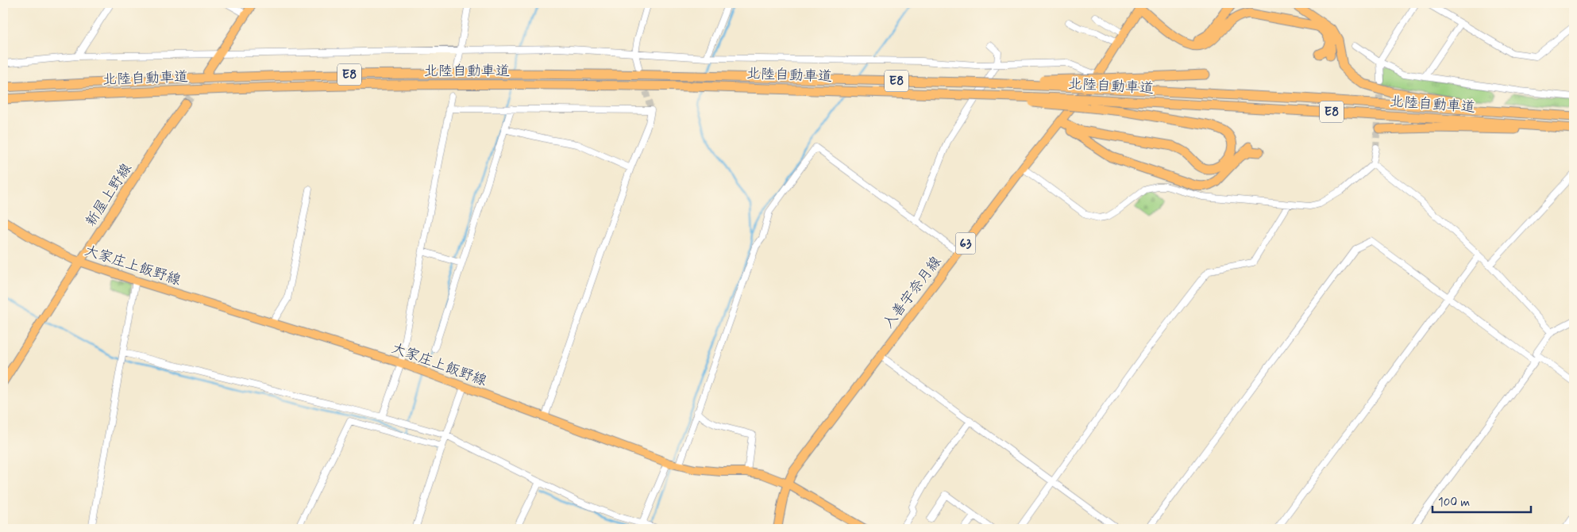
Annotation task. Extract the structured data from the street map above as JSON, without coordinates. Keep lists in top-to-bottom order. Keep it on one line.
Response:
{"streets":{"highway":["北陸自動車道","E8"],"main road":["新屋上野線","63","大家庄上飯野線","入善宇奈月線"]},"crossings":[["新屋上野線","大家庄上飯野線"],["大家庄上飯野線","入善宇奈月線"]],"scale_bar":"100 m"}
